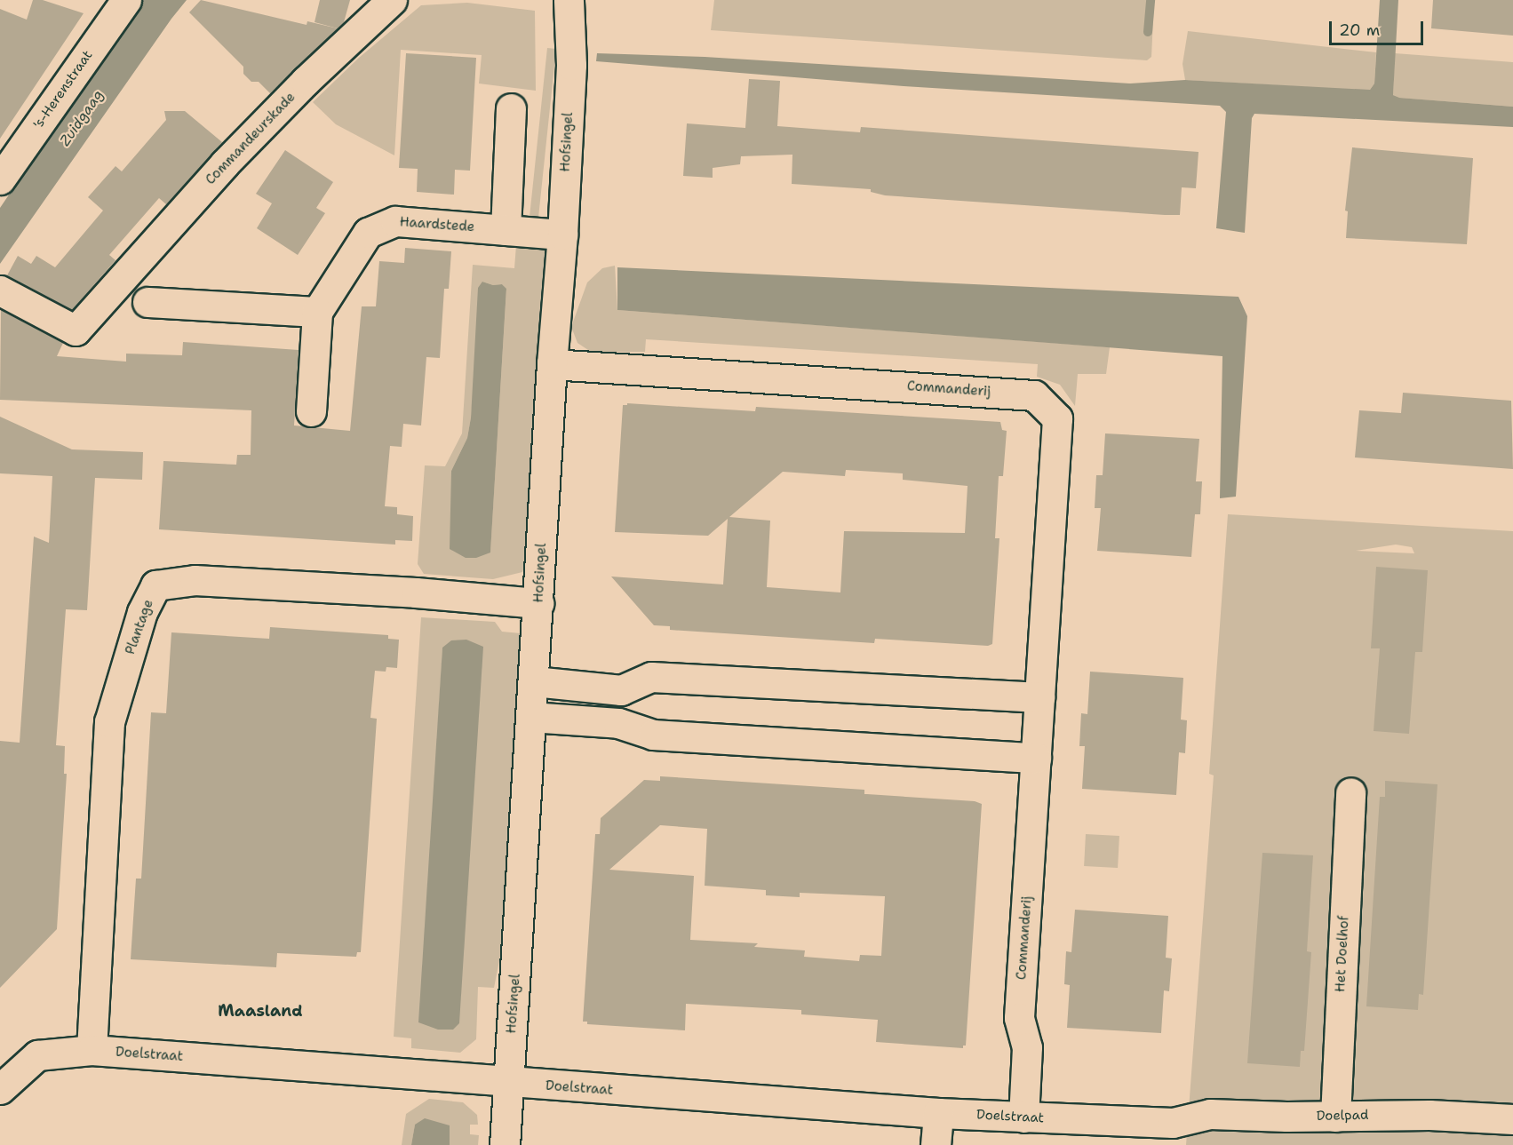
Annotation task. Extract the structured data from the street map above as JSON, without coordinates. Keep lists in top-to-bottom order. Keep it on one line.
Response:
{"streets":{"street":["'s-Herenstraat","Commandeurskade","Hofsingel","Haardstede","Commanderij","Plantage","Het Doelhof","Doelstraat","Doelpad"]},"crossings":[["Hofsingel","Haardstede"],["Hofsingel","Commanderij"],["Hofsingel","Plantage"],["Hofsingel","Doelstraat"],["Commanderij","Doelstraat"],["Plantage","Doelstraat"],["Het Doelhof","Doelpad"],["Doelstraat","Doelpad"]],"districts":["Maasland"],"water":["Zuidgaag"],"scale_bar":"20 m"}
